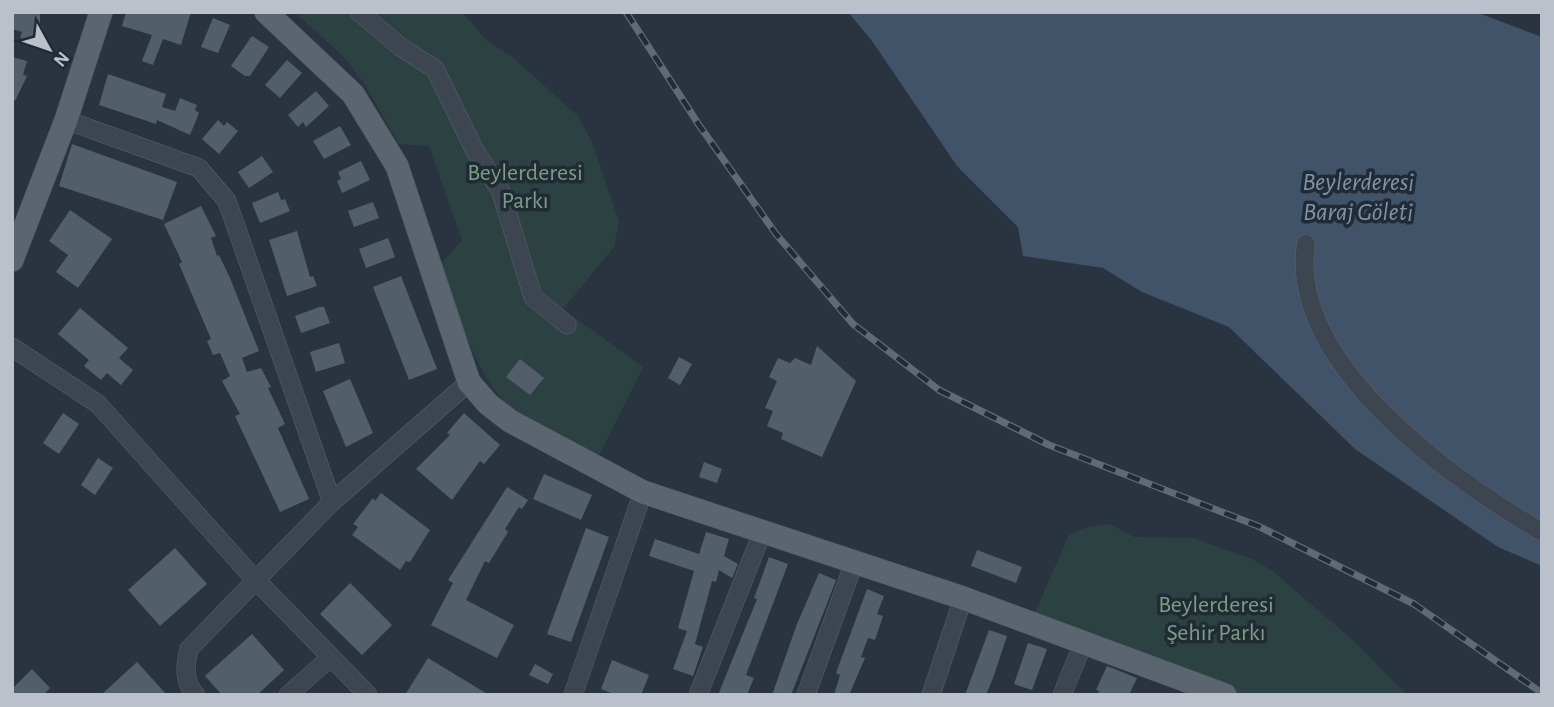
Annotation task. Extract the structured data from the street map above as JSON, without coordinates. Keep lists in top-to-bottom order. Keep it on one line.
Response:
{"water":["Beylerderesi Baraj Göleti"],"parks":["Beylerderesi Parkı","Beylerderesi Şehir Parkı"],"north":"bottom right"}
